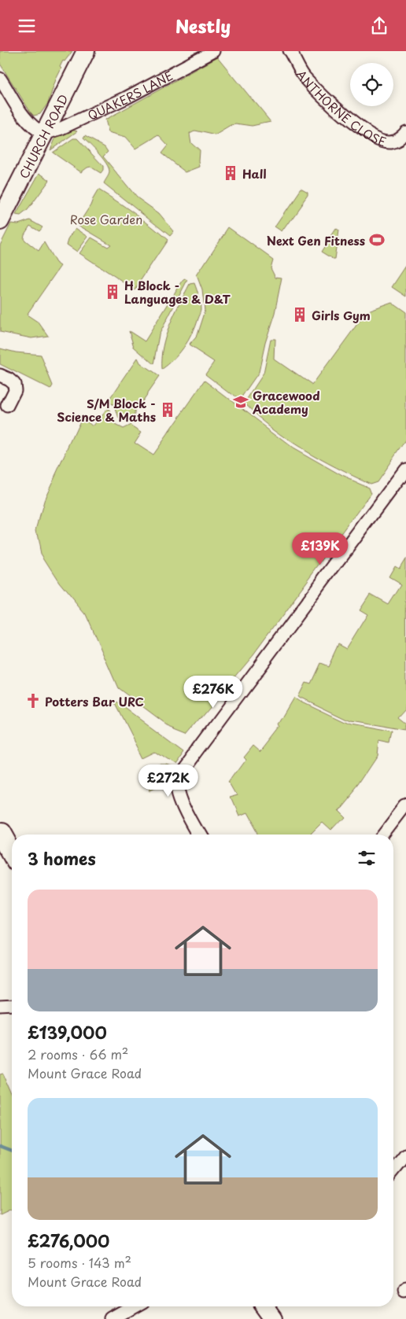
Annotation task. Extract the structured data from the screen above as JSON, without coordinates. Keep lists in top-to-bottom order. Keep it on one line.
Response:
{"streets":{"street":["QUAKERS LANE","ANTHORNE CLOSE","CHURCH ROAD"]},"crossings":[["QUAKERS LANE","CHURCH ROAD"]],"parks":["Rose Garden"],"places":{"building":["Hall","H Block - Languages & D&T","Girls Gym","S/M Block - Science & Maths"],"sports":["Next Gen Fitness"],"school or university":["Gracewood Academy"],"church":["Potters Bar URC"]},"page":{"header":"Nestly","price":["£139K","£276K","£272K"],"heading":"3 homes","list":[{"name":"£139,000","note":"2 rooms · 66 m² · Mount Grace Road"},{"name":"£276,000","note":"5 rooms · 143 m² · Mount Grace Road"}]}}
